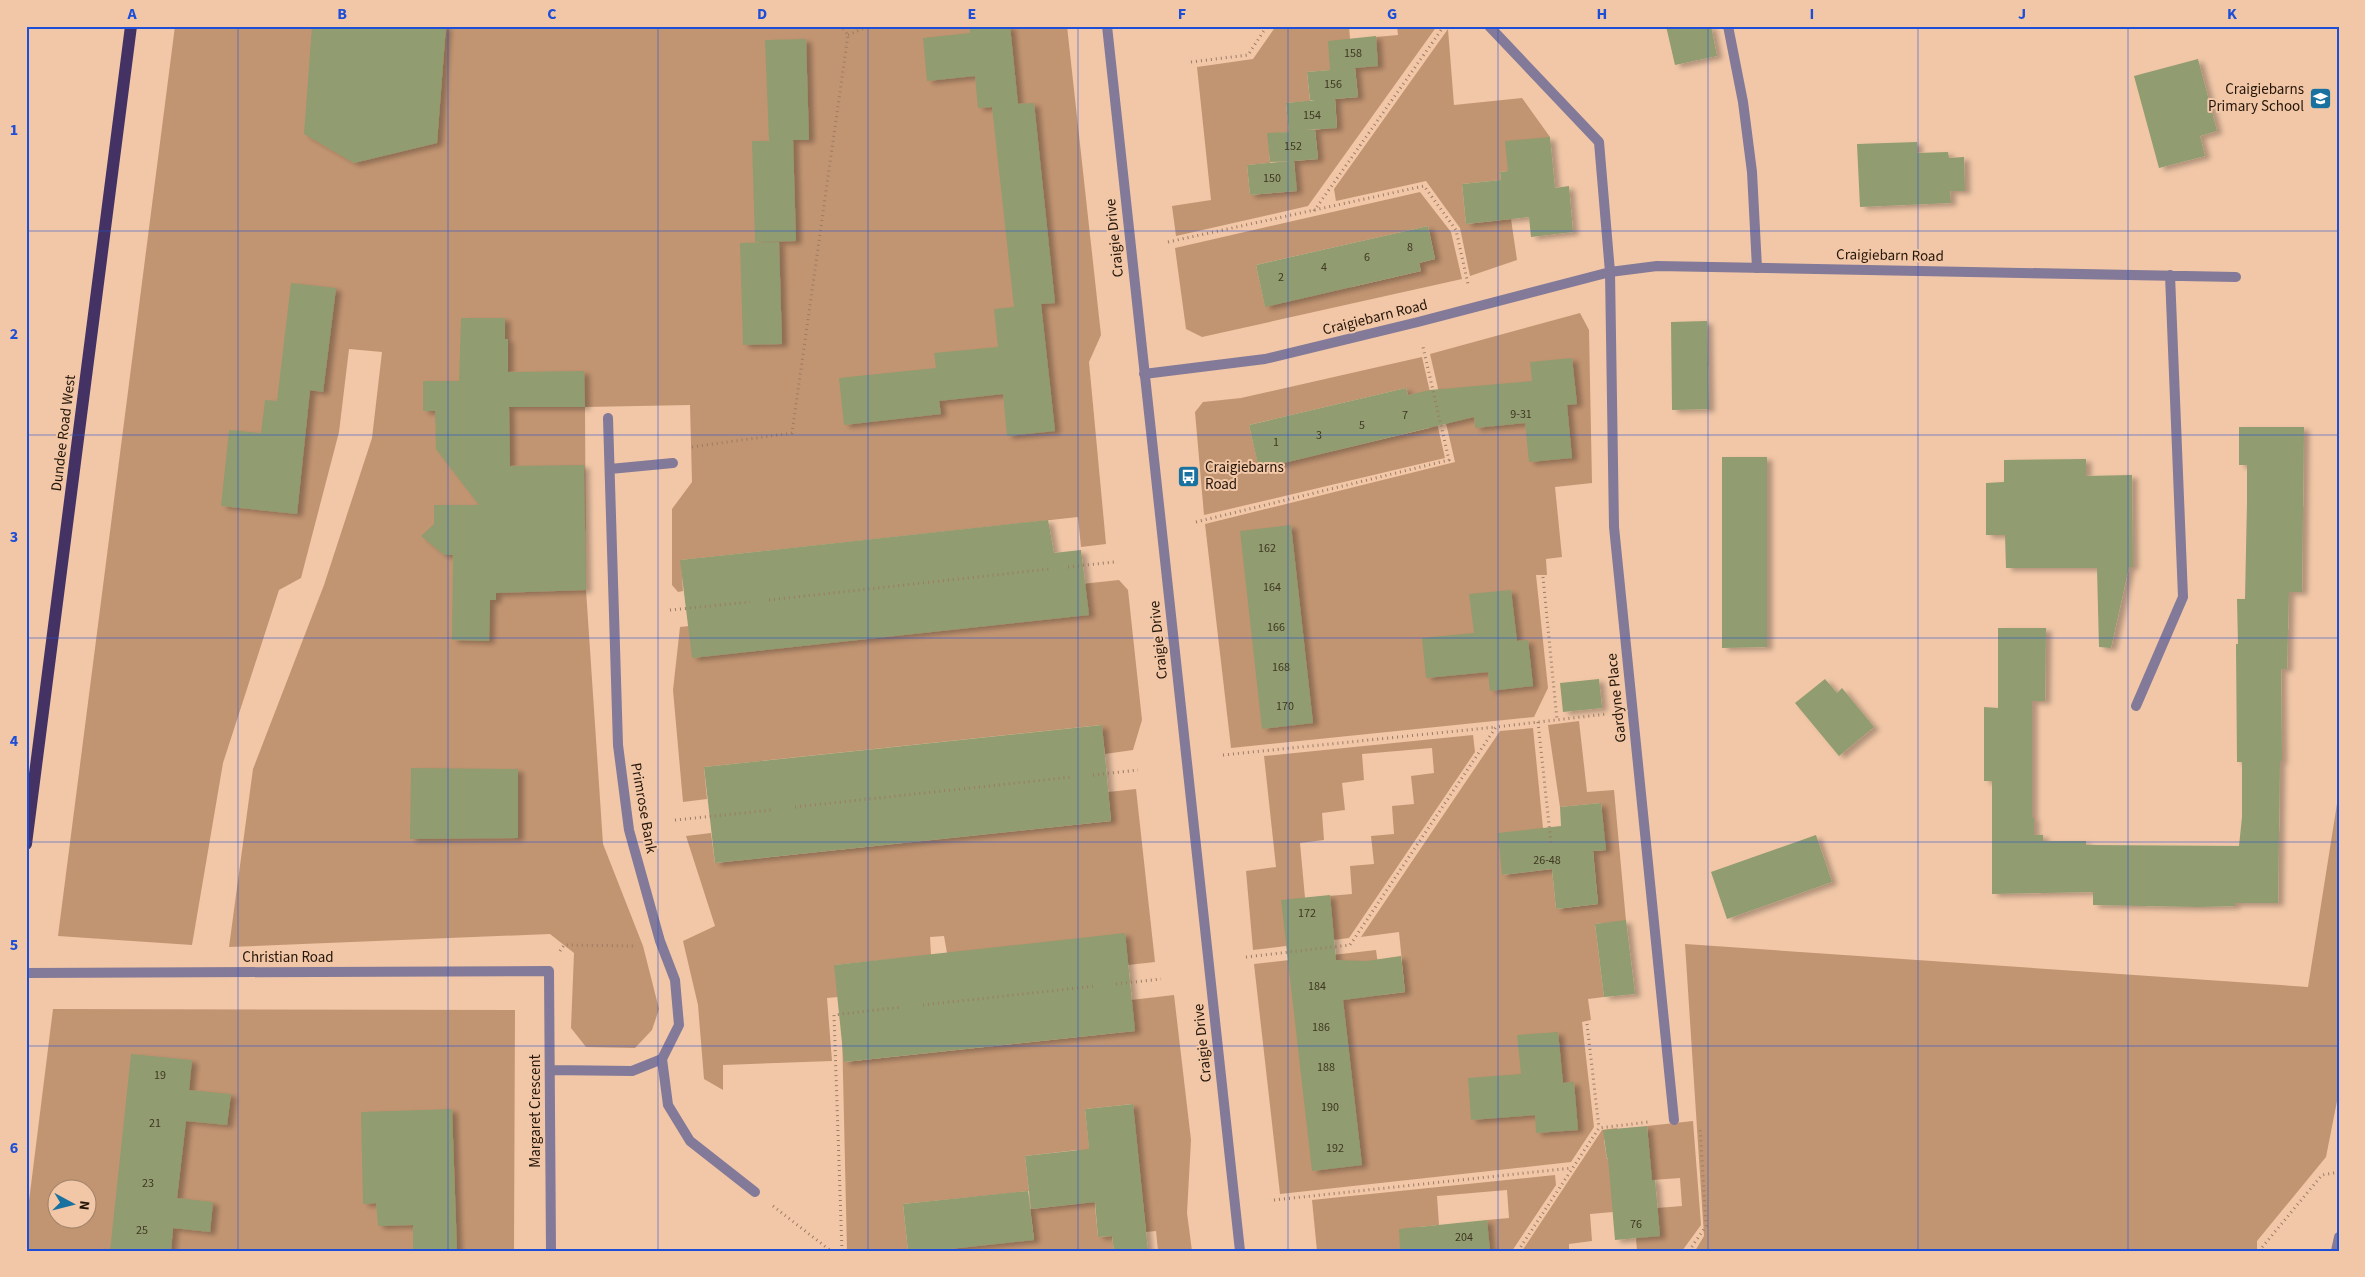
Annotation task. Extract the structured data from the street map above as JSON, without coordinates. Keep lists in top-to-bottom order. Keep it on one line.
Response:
{"streets":{"main road":["Dundee Road West"],"street":["Craigie Drive","Craigiebarn Road","Gardyne Place","Primrose Bank","Christian Road","Margaret Crescent"]},"crossings":[["Craigie Drive","Craigiebarn Road"],["Craigiebarn Road","Gardyne Place"],["Primrose Bank","Christian Road"],["Primrose Bank","Margaret Crescent"],["Christian Road","Margaret Crescent"]],"places":{"school or university":["Craigiebarns Primary School"],"bus stop":["Craigiebarns Road"]},"house_numbers":["158","156","154","152","150","8","6","4","2","9-31","7","5","3","1","162","164","166","168","170","26-48","172","184","186","188","19","190","21","192","23","76","25","204"],"north":"right","grid":{"columns":["A","B","C","D","E","F","G","H","I","J","K"],"rows":["1","2","3","4","5","6"]}}
